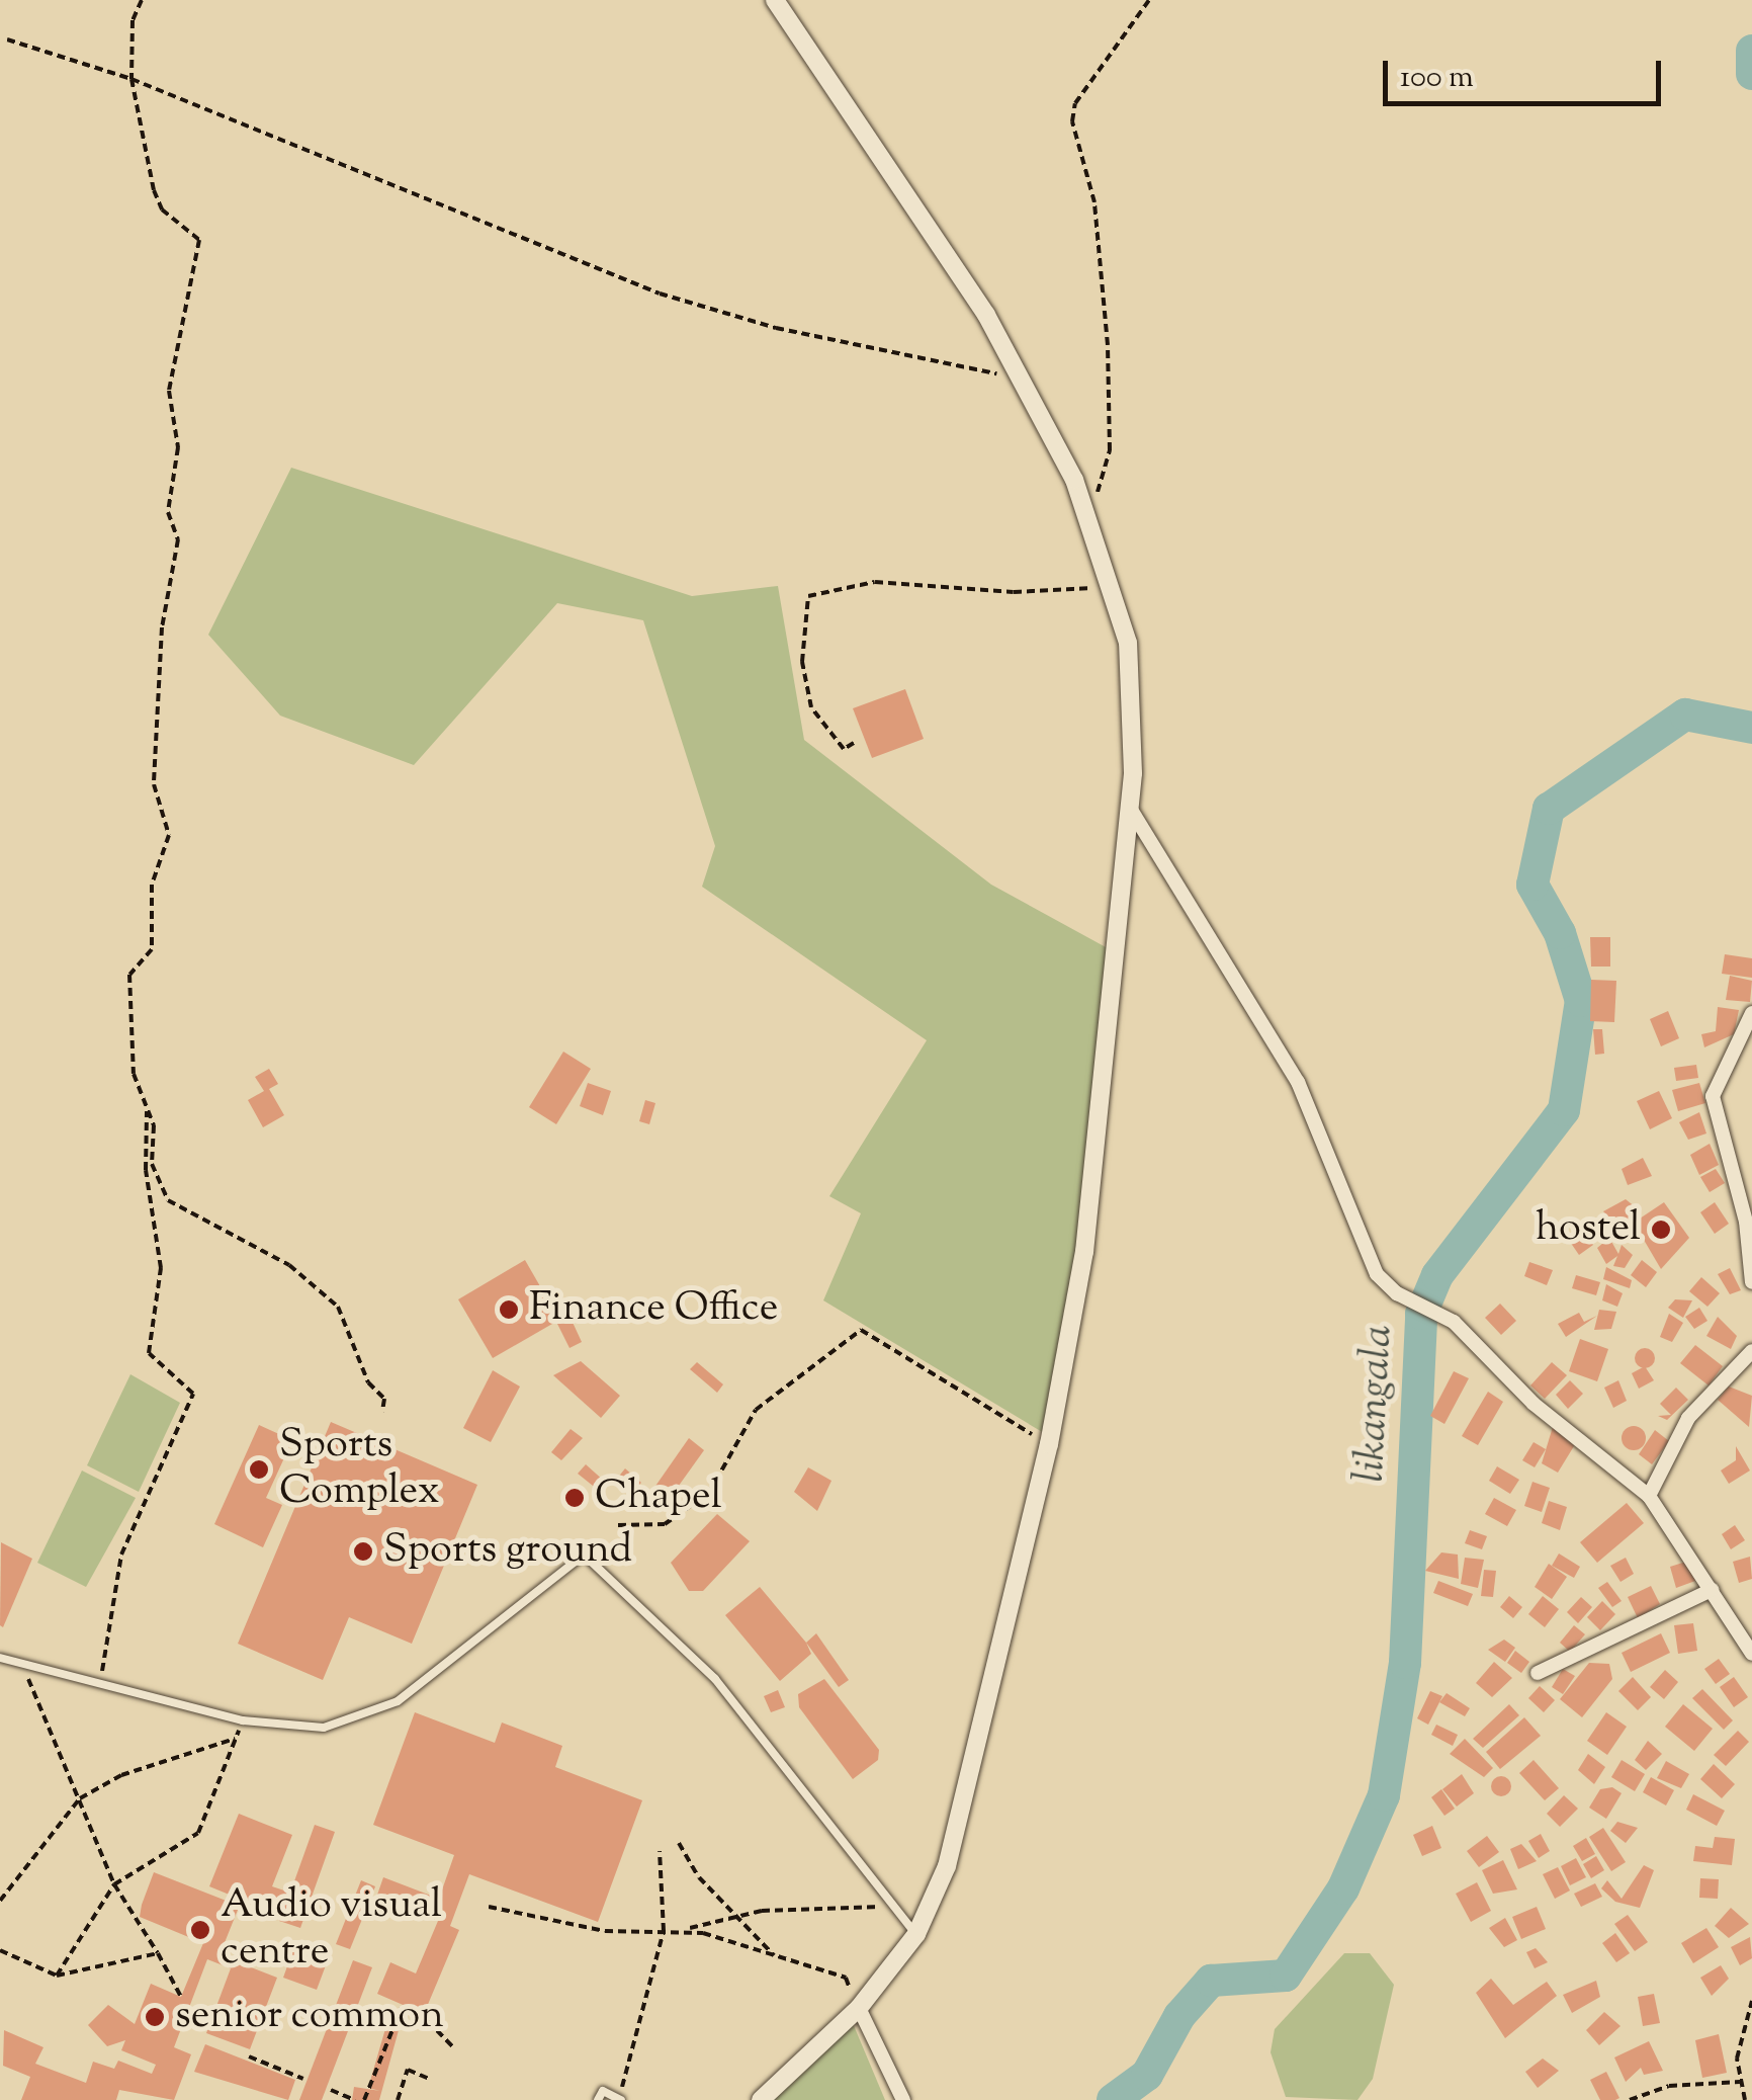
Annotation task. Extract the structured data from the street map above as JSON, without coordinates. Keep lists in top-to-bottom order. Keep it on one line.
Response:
{"water":["likangala"],"places":["hostel","Finance Office","Sports Complex","Chapel","Sports ground","Audio visual centre","senior common"],"scale_bar":"100 m"}
